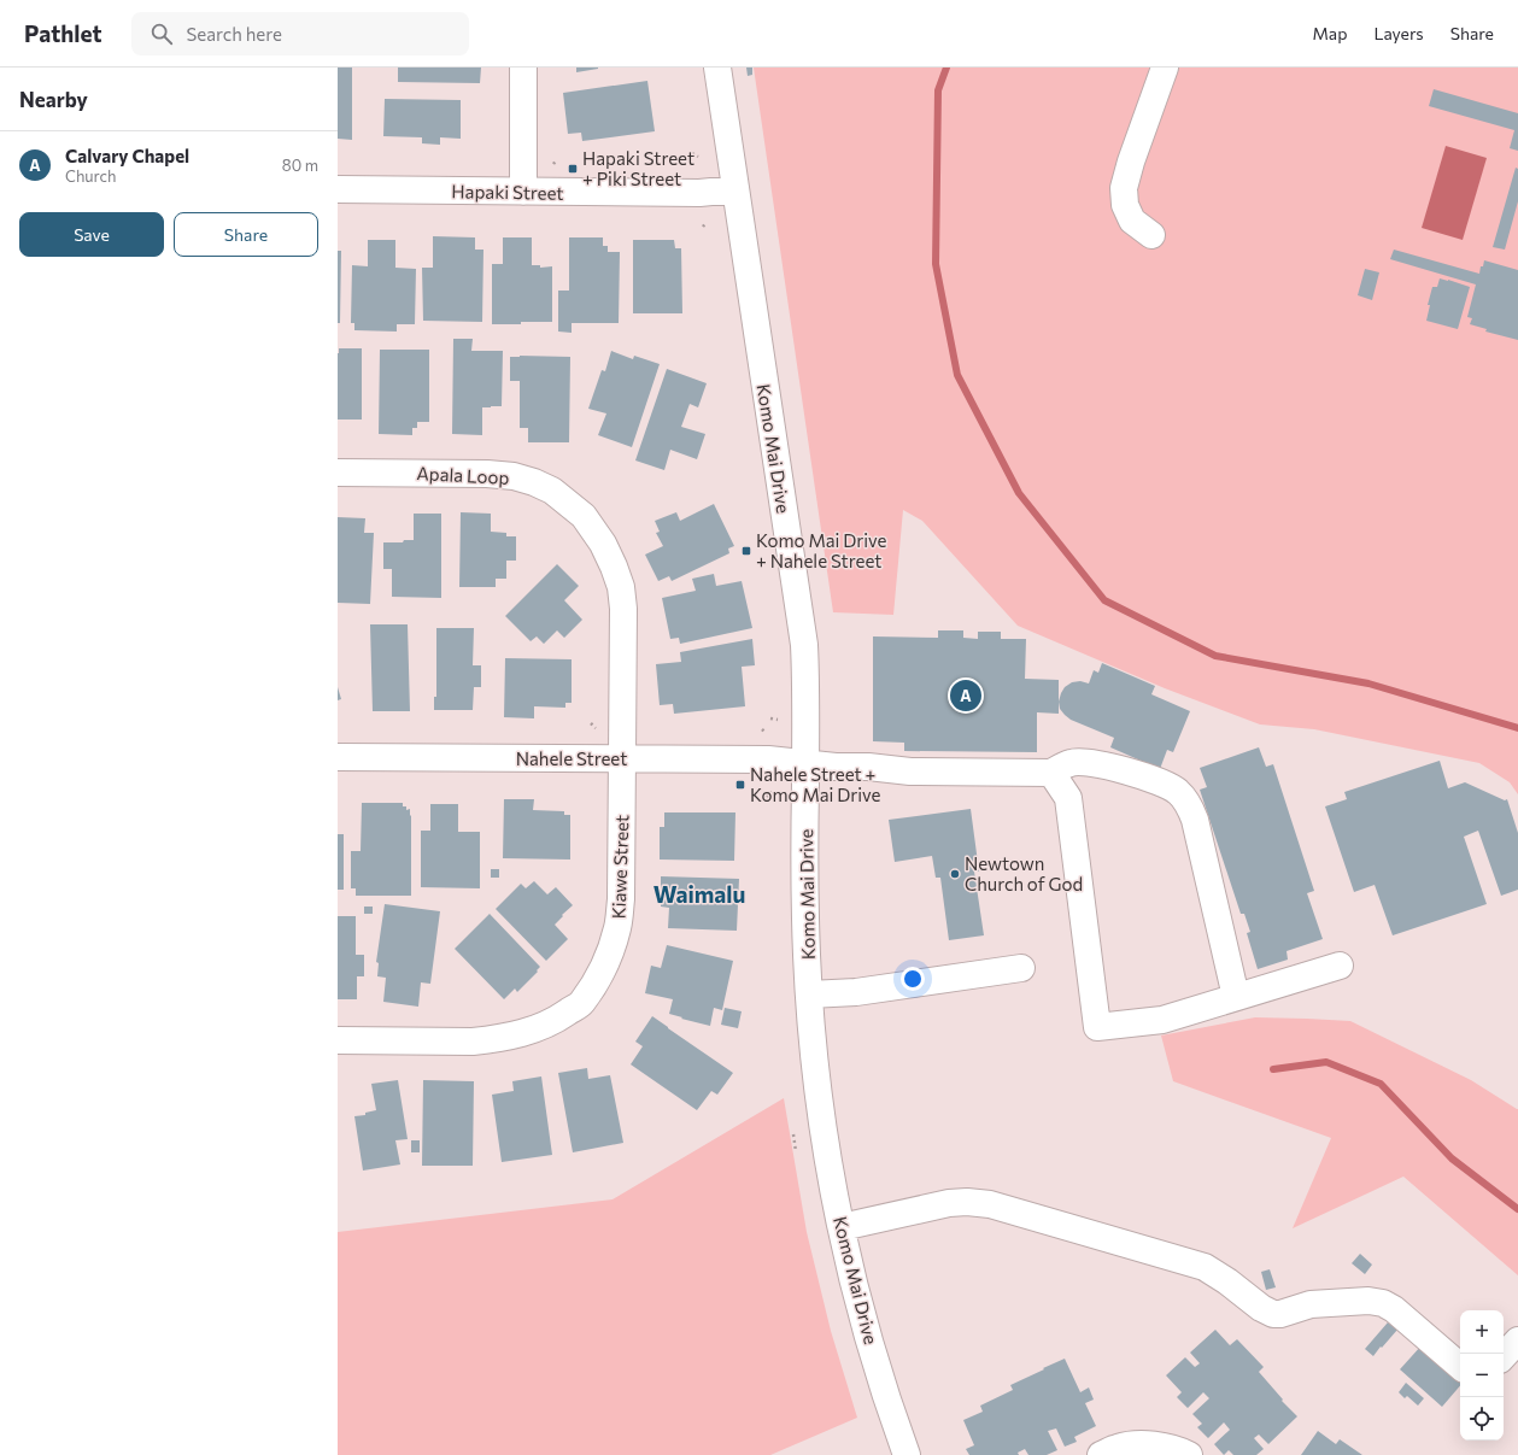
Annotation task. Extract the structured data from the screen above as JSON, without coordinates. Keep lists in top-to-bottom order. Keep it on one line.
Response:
{"streets":{"street":["Hapaki Street","Komo Mai Drive","Apala Loop","Nahele Street","Kiawe Street"]},"crossings":[["Hapaki Street","Komo Mai Drive"],["Komo Mai Drive","Nahele Street"],["Apala Loop","Nahele Street"],["Apala Loop","Kiawe Street"],["Nahele Street","Kiawe Street"]],"districts":["Waimalu"],"places":{"transit":["Hapaki Street + Piki Street","Komo Mai Drive + Nahele Street","Nahele Street + Komo Mai Drive"],"other":["Newtown Church of God"]},"page":{"header":"Pathlet","search":"Search here","nav":["Map","Layers","Share"],"heading":"Nearby","list":[{"mark":"A","name":"Calvary Chapel","note":"Church","value":"80 m"}],"buttons":["Save","Share"],"pins":"A","map_buttons":["+","−"]}}
